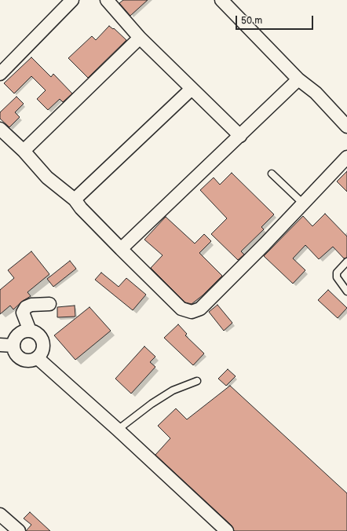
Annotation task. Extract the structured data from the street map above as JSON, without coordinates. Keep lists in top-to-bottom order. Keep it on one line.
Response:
{"scale_bar":"50 m"}
